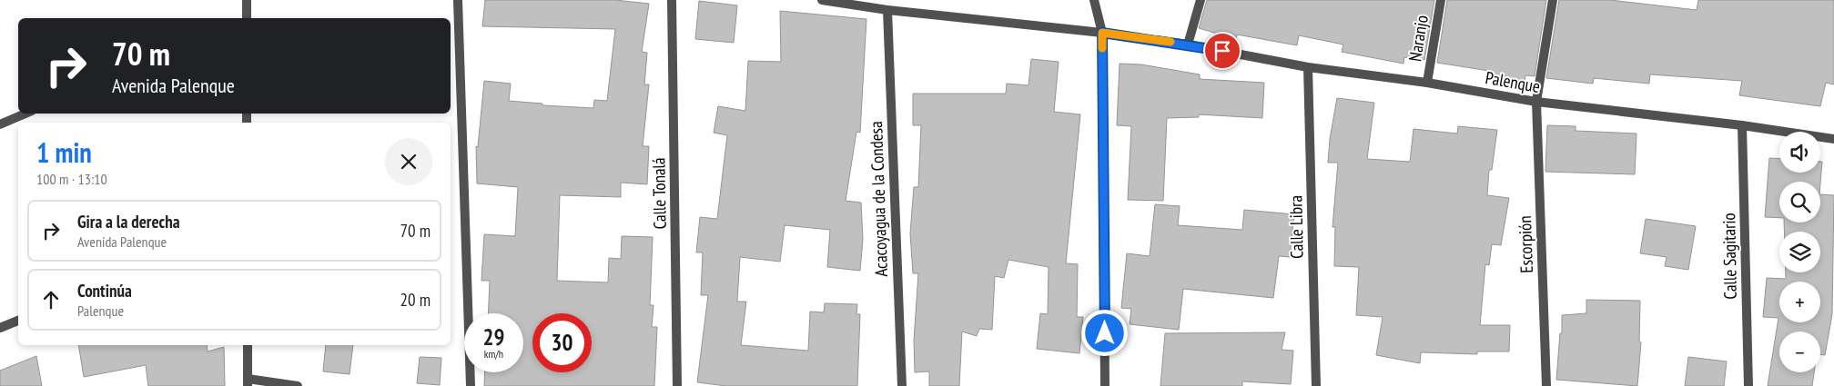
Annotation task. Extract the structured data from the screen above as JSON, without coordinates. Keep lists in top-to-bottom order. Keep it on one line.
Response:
{"streets":{"street":["Naranjo","Palenque","Calle Tonalá","Acacoyagua de la Condesa","Calle Libra","Escorpión","Calle Sagitario"]},"crossings":[["Naranjo","Palenque"],["Palenque","Acacoyagua de la Condesa"],["Palenque","Calle Libra"],["Palenque","Escorpión"],["Palenque","Calle Sagitario"]],"page":{"turn":["70 m","Avenida Palenque"],"heading":["1 min","100 m · 13:10"],"map_buttons":["+","−"],"list":[{"name":"Gira a la derecha","note":"Avenida Palenque","value":"70 m"},{"name":"Continúa","note":"Palenque","value":"20 m"}],"speed":"29 km/h","limit":"30"}}
